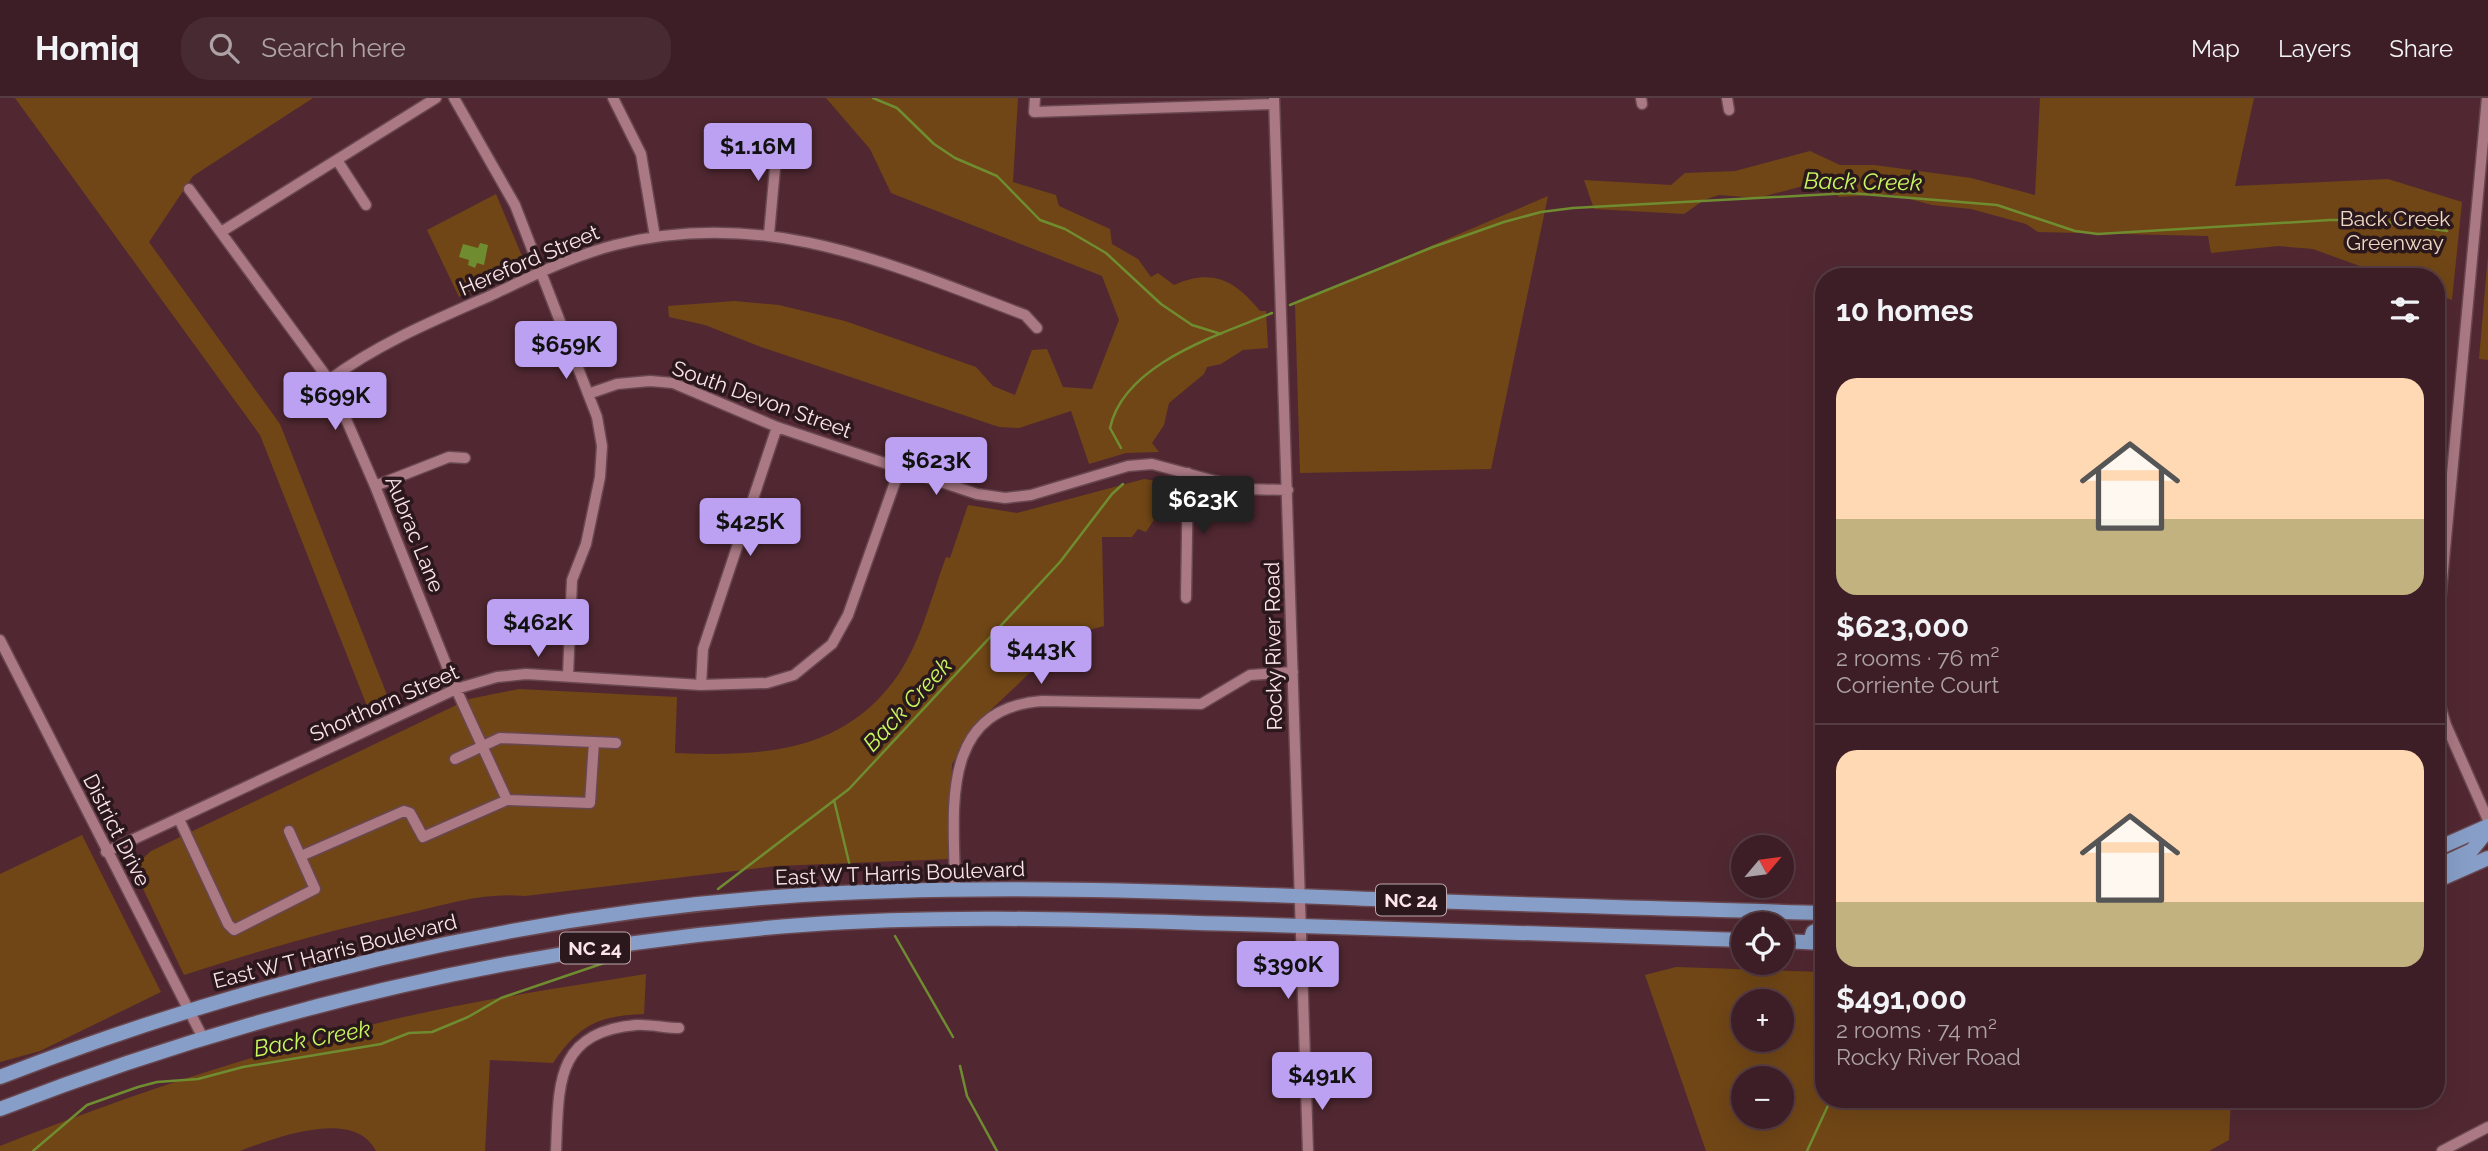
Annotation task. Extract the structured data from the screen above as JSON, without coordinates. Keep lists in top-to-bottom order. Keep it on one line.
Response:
{"streets":{"main road":["East W T Harris Boulevard","NC 24"],"street":["Hereford Street","South Devon Street","Aubrac Lane","Rocky River Road","Shorthorn Street","District Drive"]},"crossings":[["Hereford Street","Aubrac Lane"],["South Devon Street","Rocky River Road"],["South Devon Street","Shorthorn Street"],["Aubrac Lane","Shorthorn Street"],["Rocky River Road","East W T Harris Boulevard"],["Rocky River Road","NC 24"],["Shorthorn Street","District Drive"],["District Drive","East W T Harris Boulevard"],["District Drive","NC 24"]],"water":["Back Creek"],"parks":["Back Creek Greenway"],"north":"top right","page":{"header":"Homiq","search":"Search here","nav":["Map","Layers","Share"],"price":["$1.16M","$659K","$699K","$623K","$623K","$425K","$462K","$443K","$390K","$491K"],"heading":"10 homes","list":[{"name":"$623,000","note":"2 rooms · 76 m² · Corriente Court"},{"name":"$491,000","note":"2 rooms · 74 m² · Rocky River Road"}],"map_buttons":["+","−"]}}
